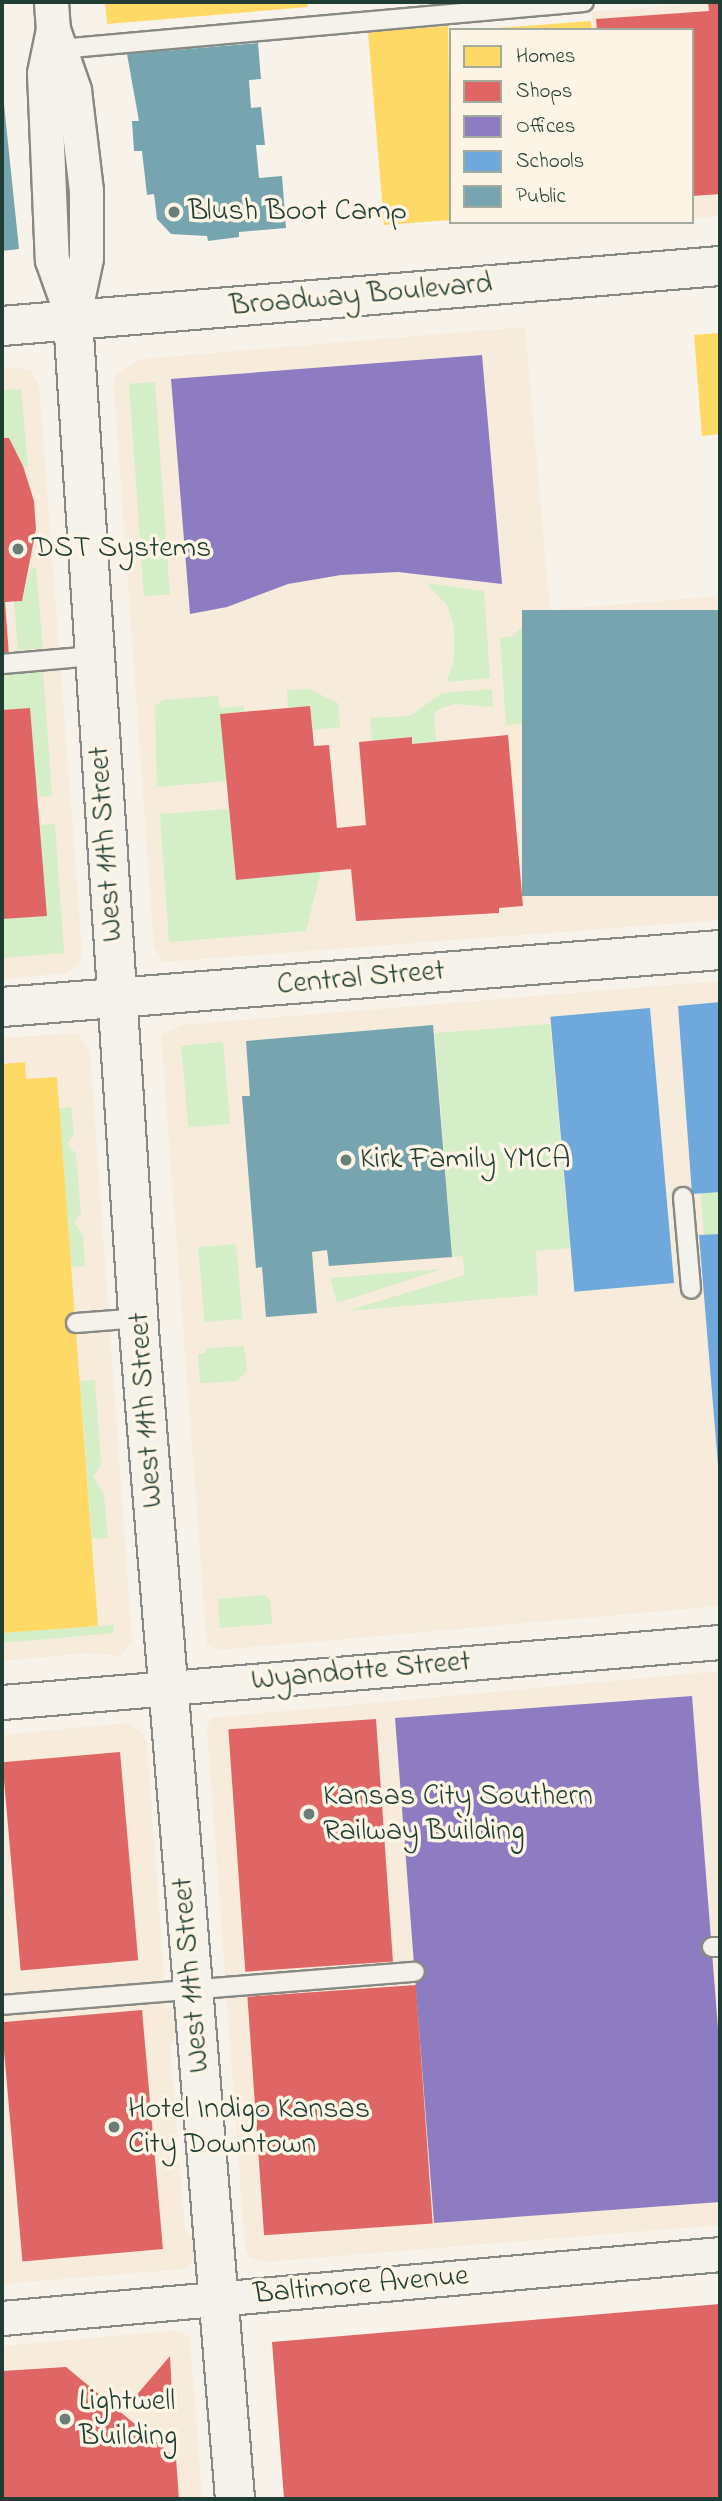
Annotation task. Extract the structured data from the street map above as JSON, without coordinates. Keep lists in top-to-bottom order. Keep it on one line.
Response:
{"streets":{"street":["Broadway Boulevard","West 11th Street","Central Street","Wyandotte Street","Baltimore Avenue"]},"crossings":[["Broadway Boulevard","West 11th Street"],["West 11th Street","Central Street"],["West 11th Street","Wyandotte Street"],["West 11th Street","Baltimore Avenue"]],"places":["Blush Boot Camp","DST Systems","Kirk Family YMCA","Kansas City Southern Railway Building","Hotel Indigo Kansas City Downtown","Lightwell Building"],"legend":["Homes","Shops","Offices","Schools","Public"]}
